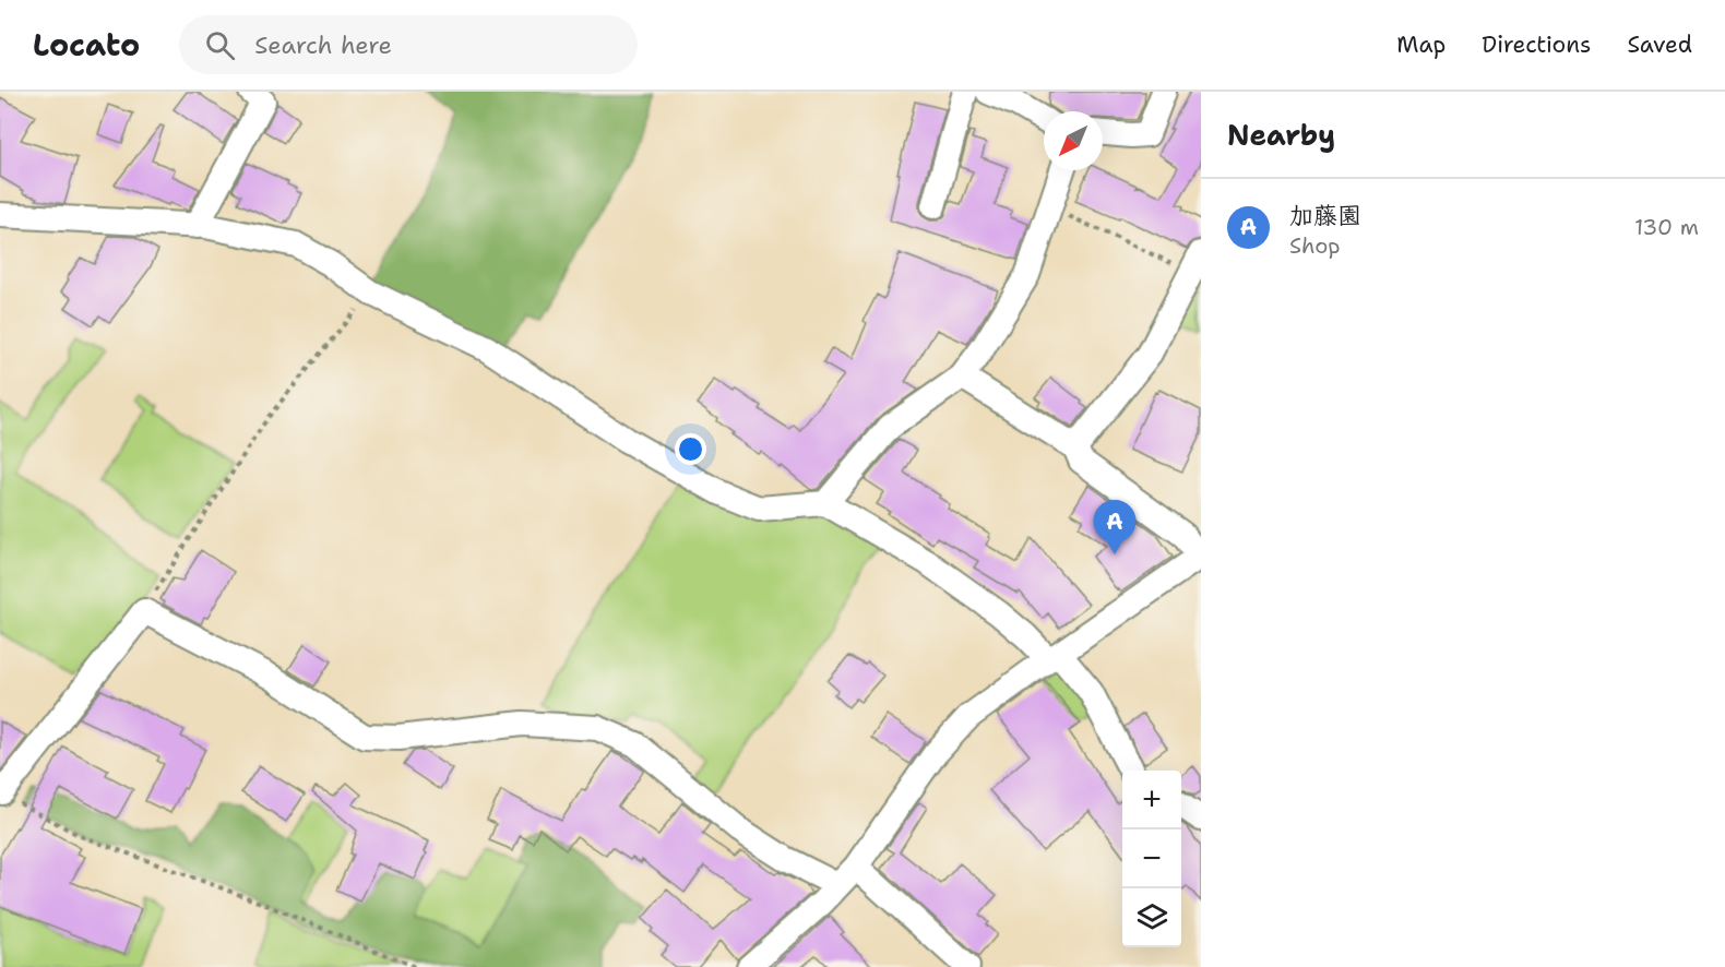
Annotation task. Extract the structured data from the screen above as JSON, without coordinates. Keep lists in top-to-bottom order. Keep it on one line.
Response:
{"north":"bottom left","page":{"header":"Locato","search":"Search here","nav":["Map","Directions","Saved"],"heading":"Nearby","list":[{"mark":"A","name":"加藤園","note":"Shop","value":"130 m"}],"pins":"A","map_buttons":["+","−"]}}
